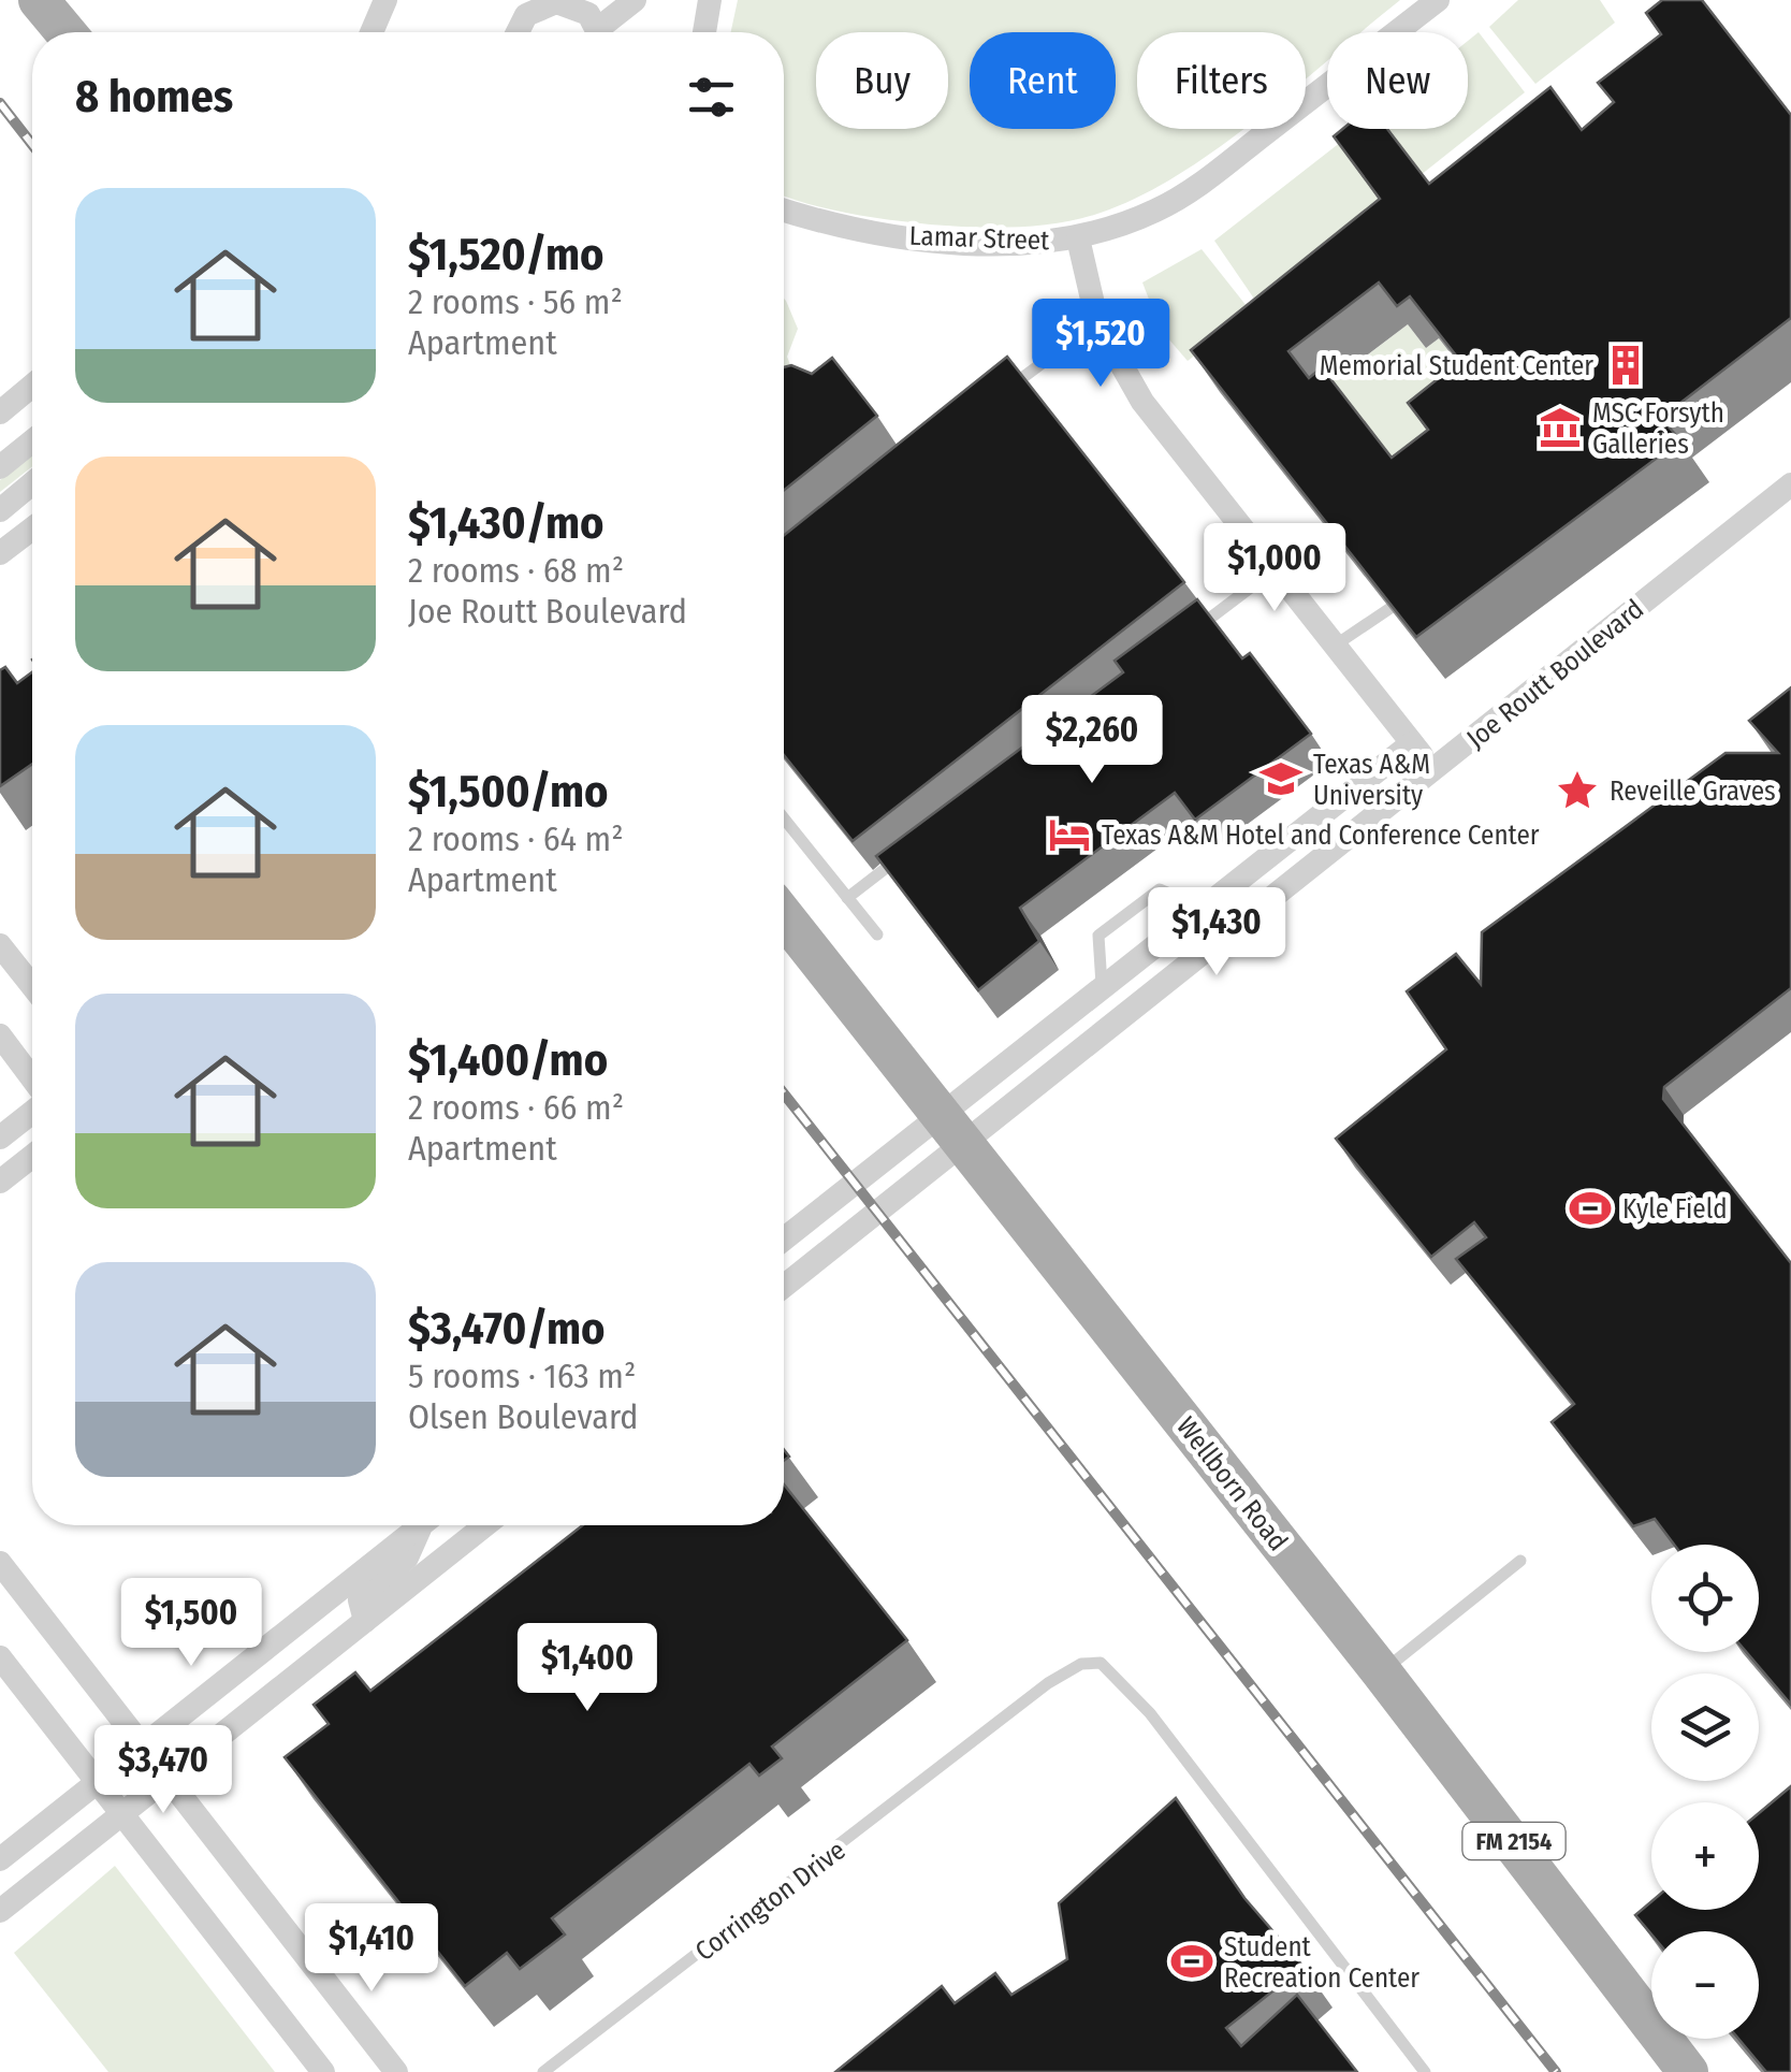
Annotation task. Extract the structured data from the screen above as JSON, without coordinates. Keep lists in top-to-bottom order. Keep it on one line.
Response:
{"streets":{"main road":["Wellborn Road","FM 2154"],"street":["Lamar Street","Joe Routt Boulevard"],"lane":["Corrington Drive"]},"crossings":[["Joe Routt Boulevard","Wellborn Road"]],"places":{"building":["Memorial Student Center"],"museum":["MSC Forsyth Galleries"],"school or university":["Texas A&M University"],"place":["Reveille Graves"],"hotel":["Texas A&M Hotel and Conference Center"],"sports":["Kyle Field","Student Recreation Center"]},"page":{"chip":["Buy","Rent","Filters","New"],"heading":"8 homes","list":[{"name":"$1,520/mo","note":"2 rooms · 56 m² · Apartment"},{"name":"$1,430/mo","note":"2 rooms · 68 m² · Joe Routt Boulevard"},{"name":"$1,500/mo","note":"2 rooms · 64 m² · Apartment"},{"name":"$1,400/mo","note":"2 rooms · 66 m² · Apartment"},{"name":"$3,470/mo","note":"5 rooms · 163 m² · Olsen Boulevard"}],"price":["$1,520","$1,000","$2,260","$1,430","$1,500","$1,400","$3,470","$1,410"],"map_buttons":["+","−"]}}
